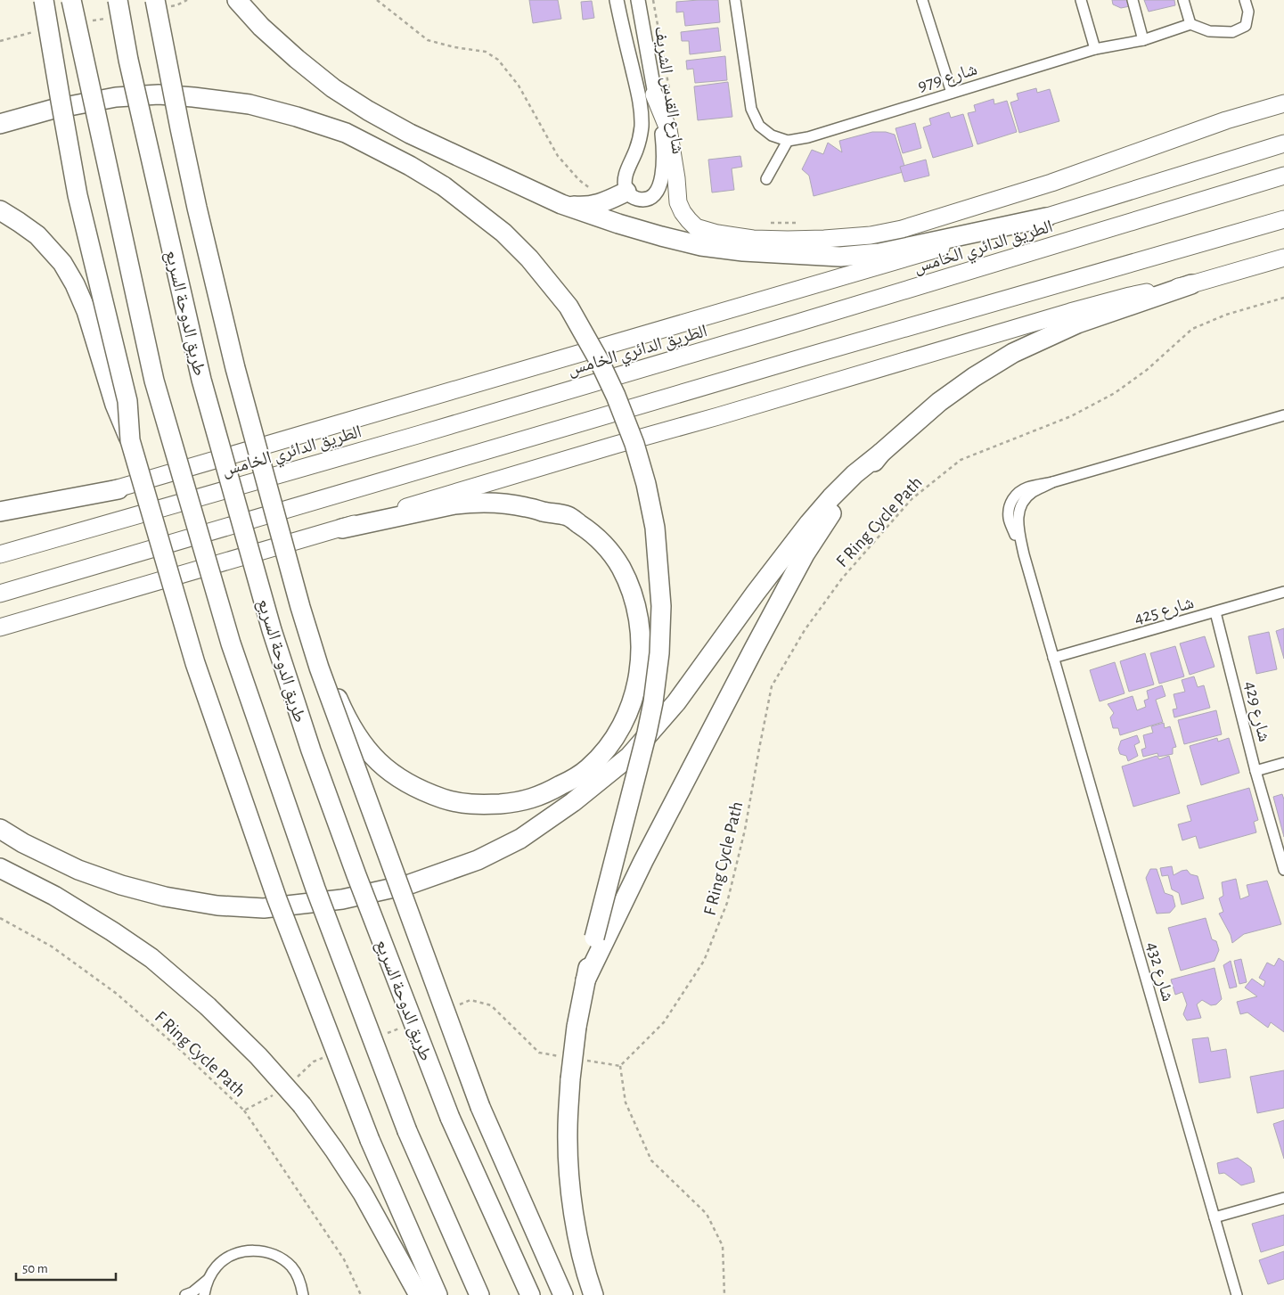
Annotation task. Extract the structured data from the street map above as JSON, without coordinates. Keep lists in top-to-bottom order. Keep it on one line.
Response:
{"streets":{"highway":["الطريق الدائري الخامس","طريق الدوحة السريع"],"street":["شارع 979","شارع القدس الشريف","شارع 425","شارع 429","شارع 432"],"path":["F Ring Cycle Path"]},"crossings":[["شارع 425","شارع 429"],["شارع 425","شارع 432"]],"scale_bar":"50 m"}
